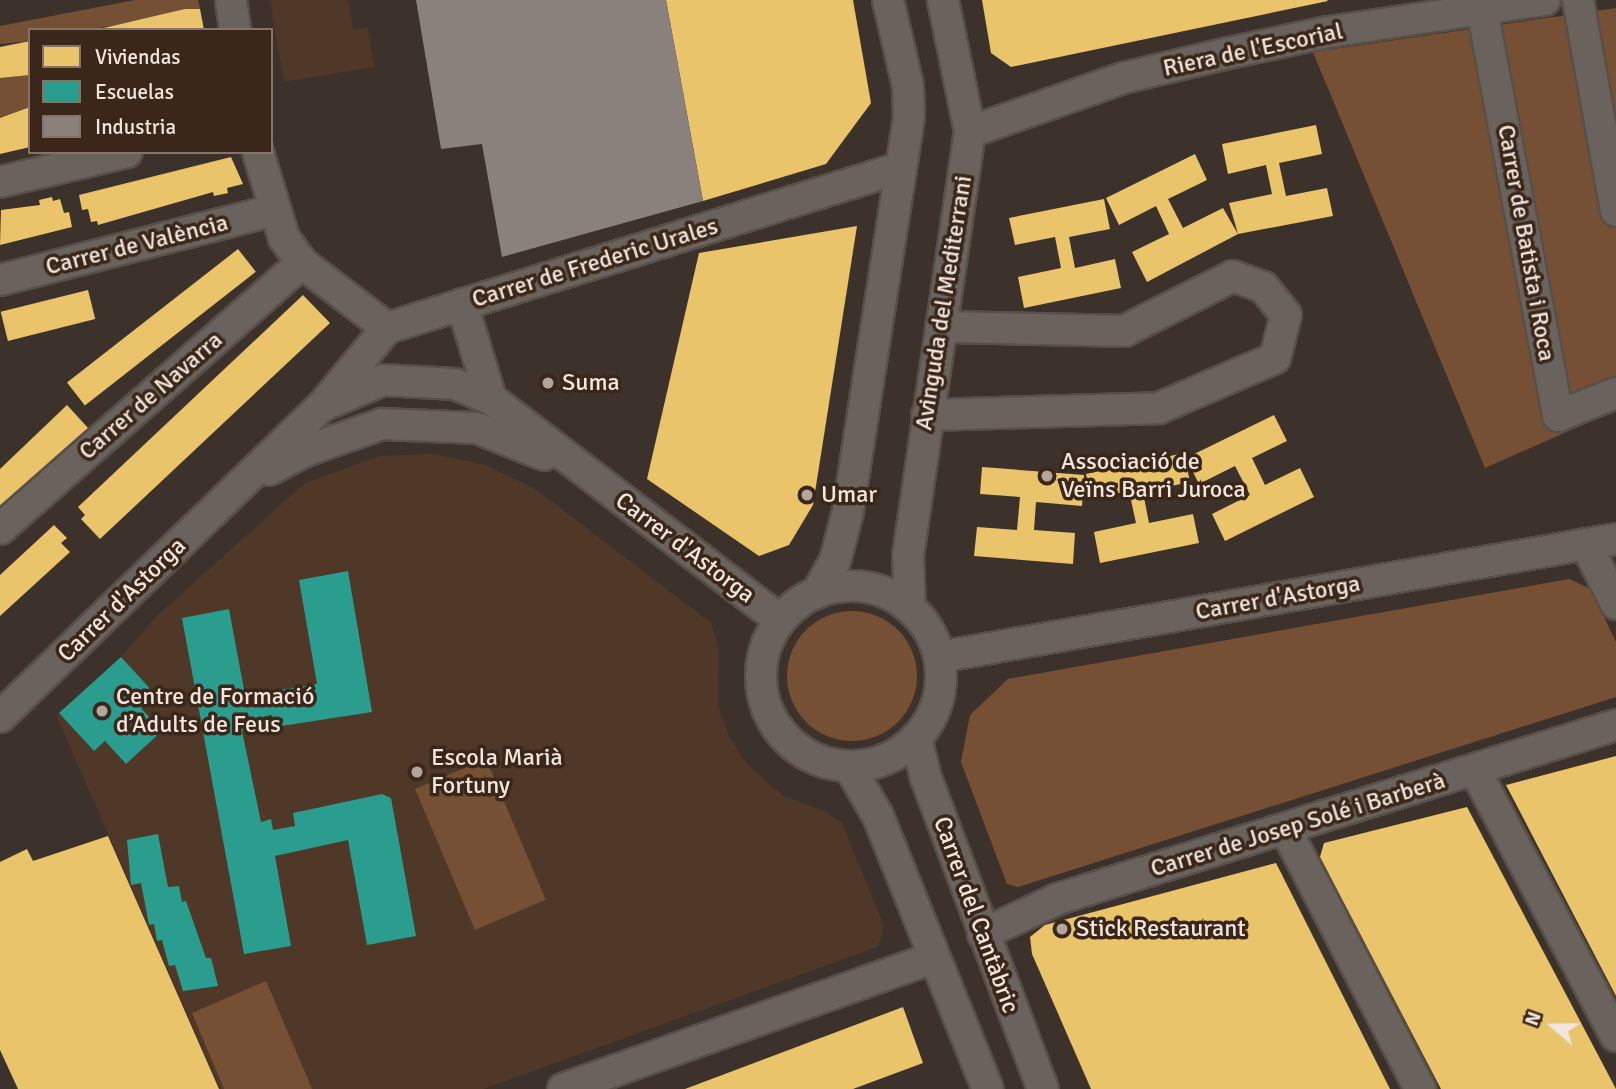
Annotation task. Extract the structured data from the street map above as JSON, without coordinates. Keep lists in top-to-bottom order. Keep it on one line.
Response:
{"streets":{"street":["Riera de l'Escorial","Carrer de Batista i Roca","Carrer de València","Carrer de Frederic Urales","Avinguda del Mediterrani","Carrer de Navarra","Carrer d'Astorga","Carrer de Josep Solé i Barberà","Carrer del Cantàbric"]},"crossings":[["Riera de l'Escorial","Carrer de Batista i Roca"],["Riera de l'Escorial","Avinguda del Mediterrani"],["Avinguda del Mediterrani","Carrer d'Astorga"],["Avinguda del Mediterrani","Carrer del Cantàbric"],["Carrer d'Astorga","Carrer del Cantàbric"],["Carrer de Josep Solé i Barberà","Carrer del Cantàbric"]],"places":["Suma","Associació de Veïns Barri Juroca","Umar","Centre de Formació d’Adults de Feus","Escola Marià Fortuny","Stick Restaurant"],"legend":["Viviendas","Escuelas","Industria"],"north":"left"}
